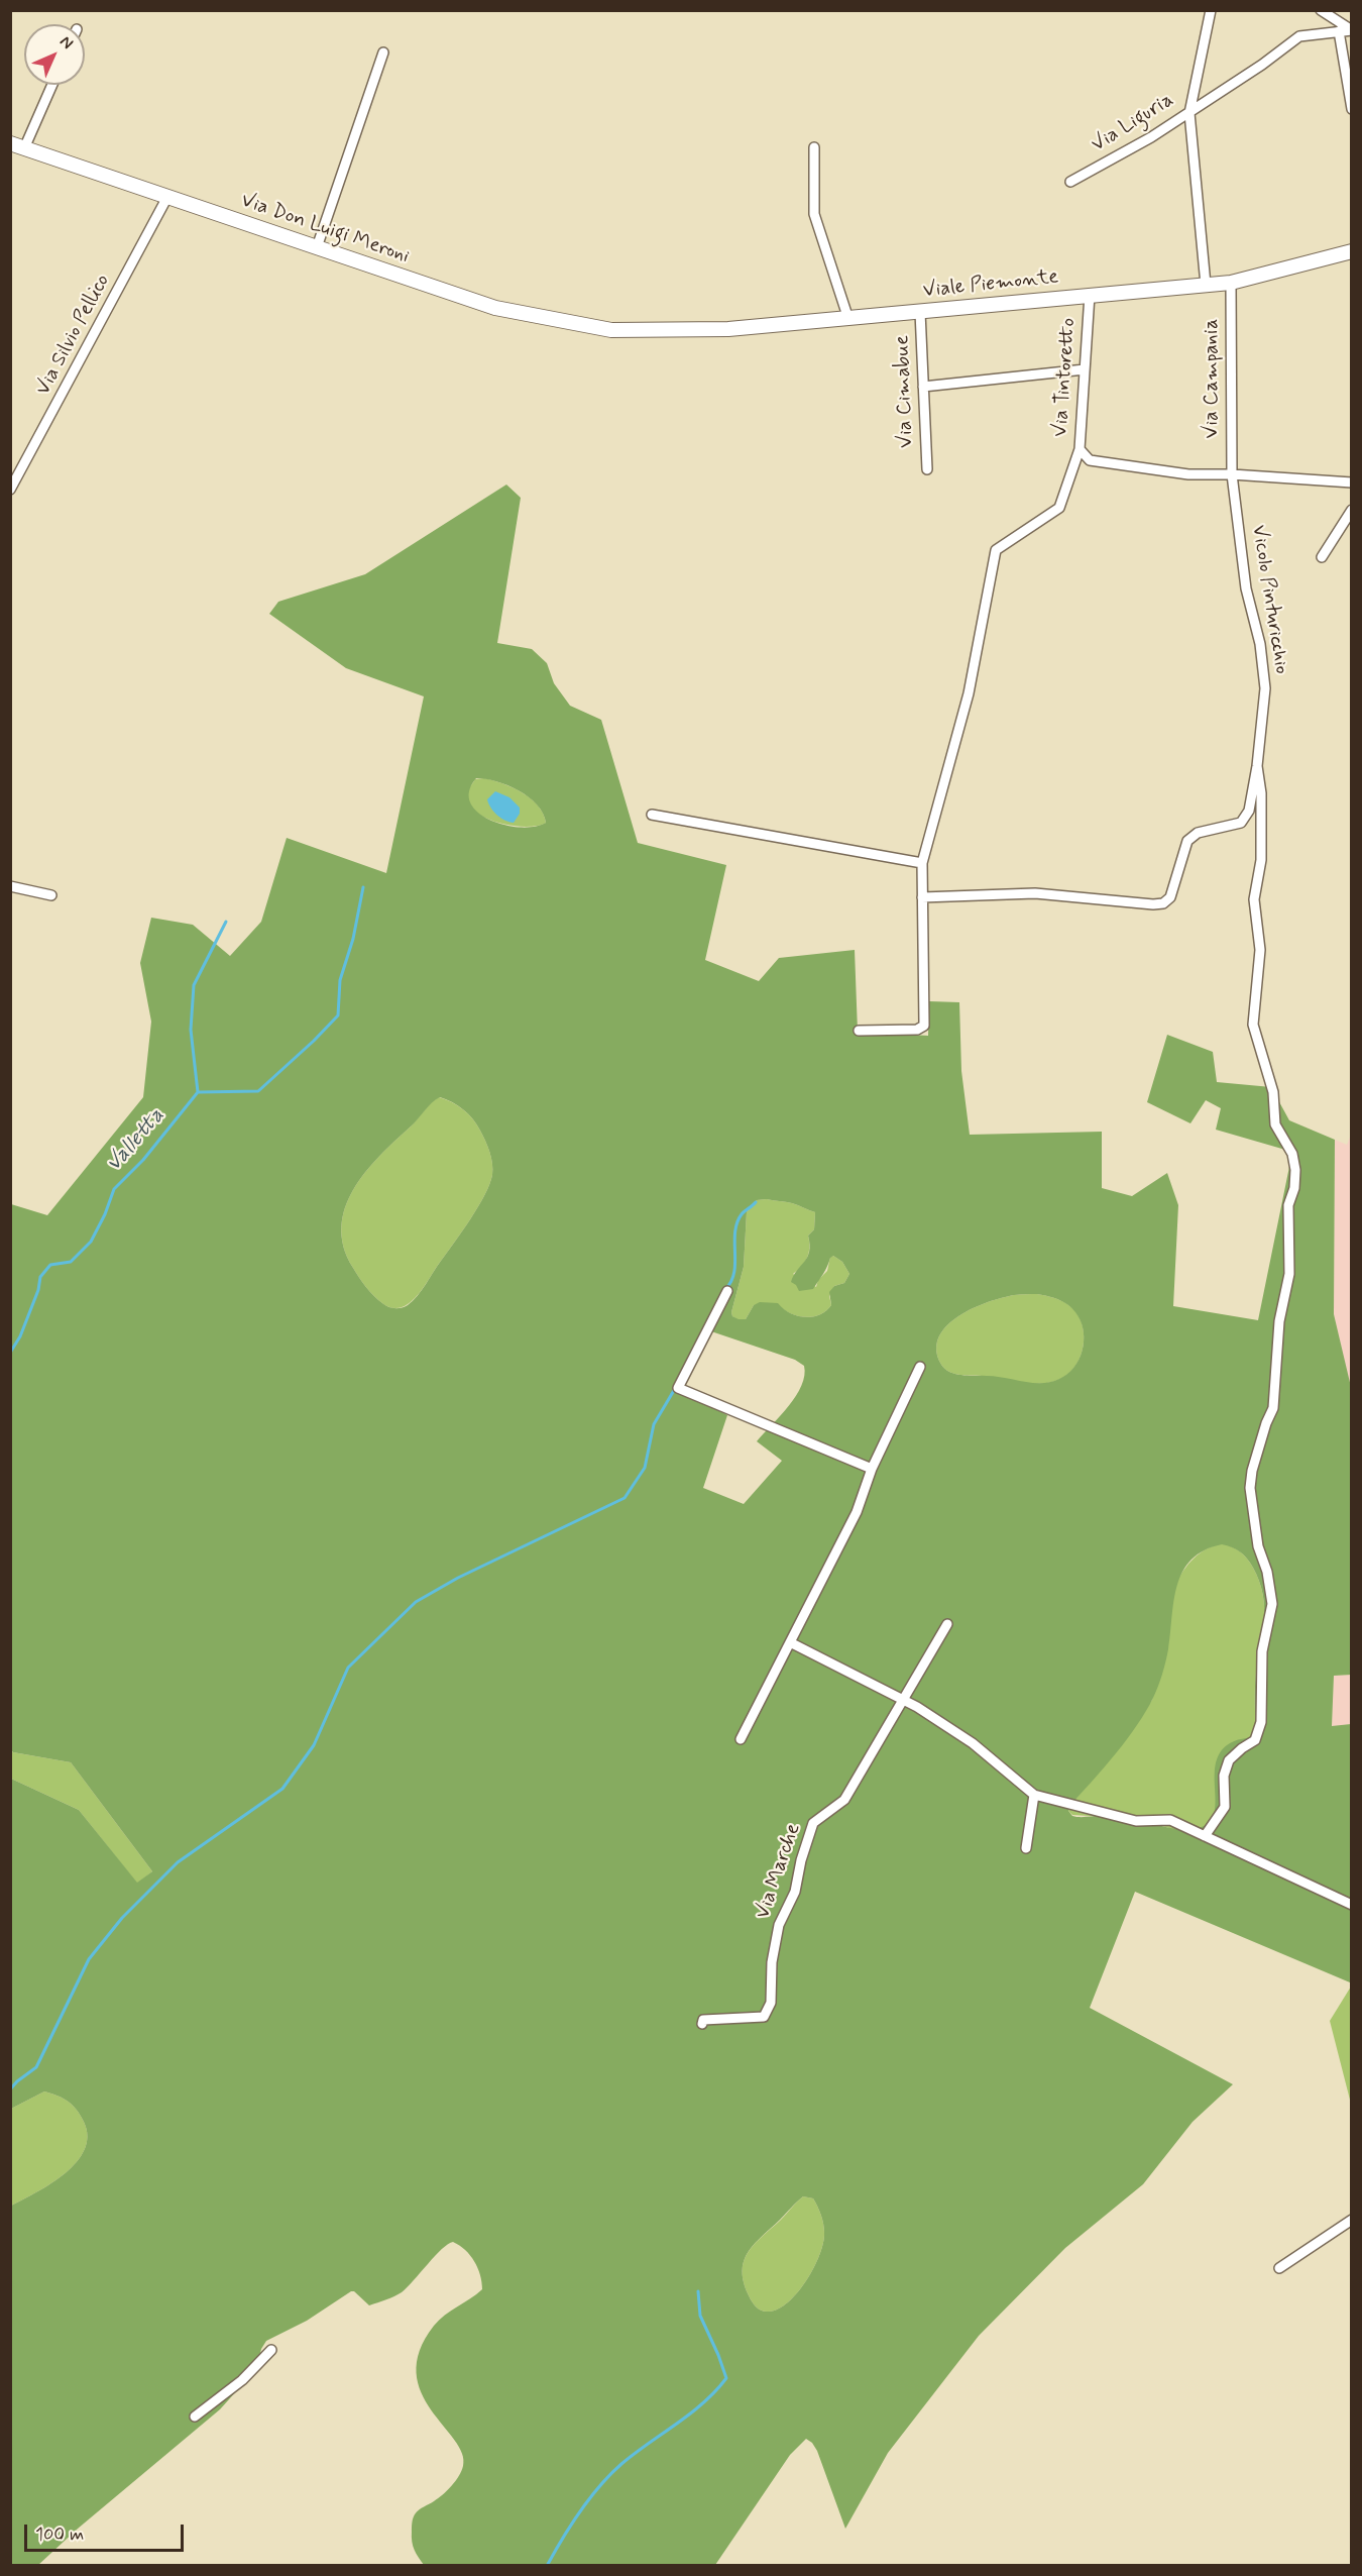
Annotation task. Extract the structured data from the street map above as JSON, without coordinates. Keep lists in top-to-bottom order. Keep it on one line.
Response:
{"streets":{"street":["Via Liguria","Via Don Luigi Meroni","Viale Piemonte","Via Silvio Pellico","Via Tintoretto","Via Campania","Via Cimabue","Vicolo Pinturicchio","Via Marche"]},"crossings":[["Via Don Luigi Meroni","Viale Piemonte"],["Via Don Luigi Meroni","Via Silvio Pellico"],["Viale Piemonte","Via Tintoretto"],["Viale Piemonte","Via Campania"],["Viale Piemonte","Via Cimabue"],["Via Tintoretto","Via Campania"],["Via Tintoretto","Vicolo Pinturicchio"],["Via Campania","Vicolo Pinturicchio"]],"water":["Valletta"],"scale_bar":"100 m","north":"top right"}
